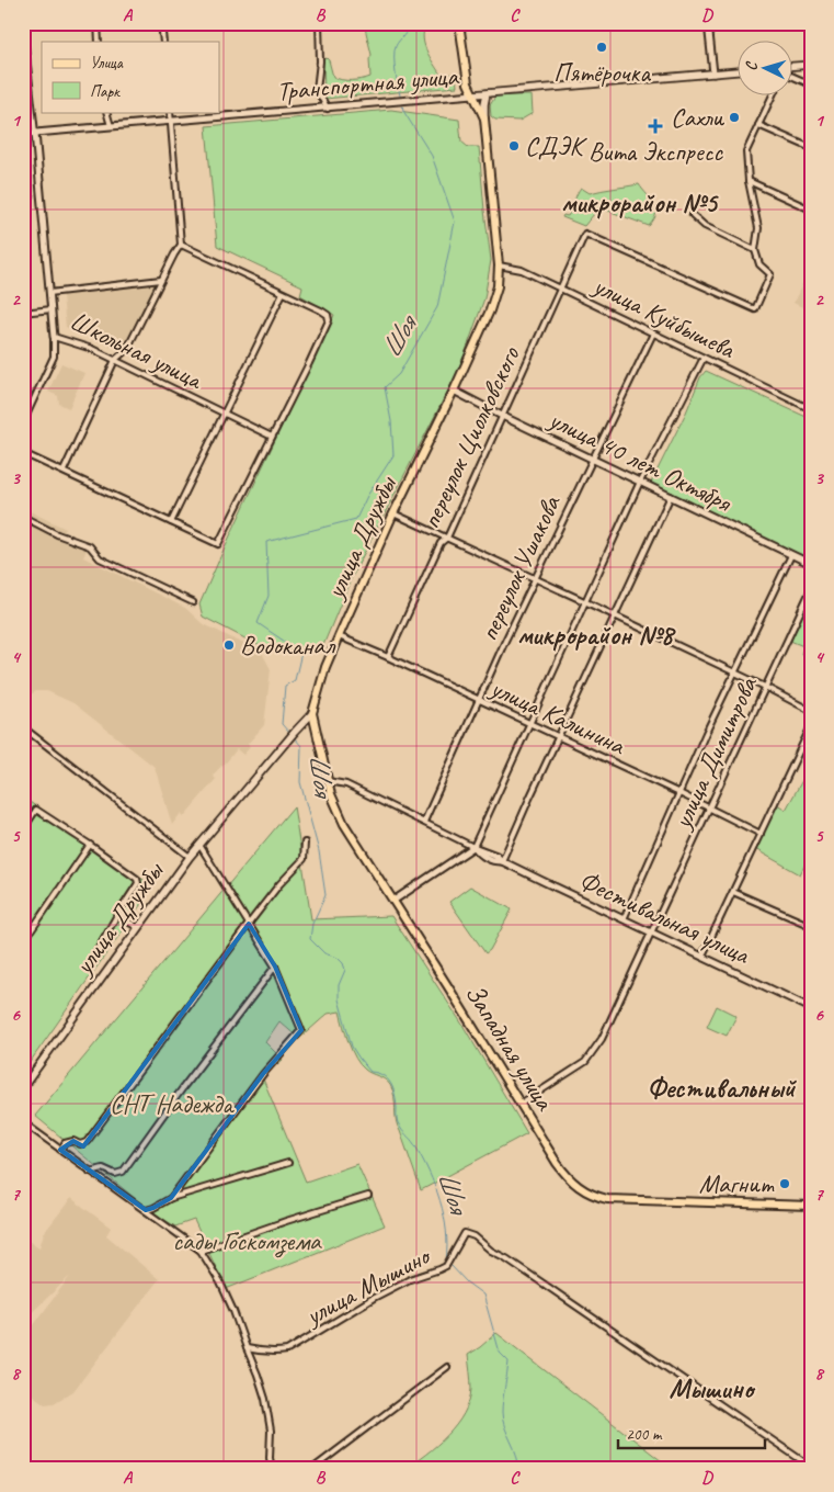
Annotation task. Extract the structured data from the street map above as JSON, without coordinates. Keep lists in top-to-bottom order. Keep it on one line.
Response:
{"streets":{"main road":["Транспортная улица","улица Дружбы","Западная улица"],"street":["улица Куйбышева","Школьная улица","переулок Циолковского","улица 40 лет Октября","переулок Ушакова","улица Калинина","улица Димитрова","Фестивальная улица","улица Мышино"]},"crossings":[["Транспортная улица","Школьная улица"],["Транспортная улица","улица Дружбы"],["улица Куйбышева","переулок Циолковского"],["улица Куйбышева","улица Дружбы"],["улица Куйбышева","переулок Ушакова"],["переулок Циолковского","улица 40 лет Октября"],["переулок Циолковского","улица Калинина"],["улица 40 лет Октября","улица Дружбы"],["улица 40 лет Октября","переулок Ушакова"],["улица Дружбы","улица Калинина"],["улица Дружбы","Западная улица"],["переулок Ушакова","улица Калинина"],["переулок Ушакова","Фестивальная улица"],["улица Калинина","улица Димитрова"],["улица Димитрова","Фестивальная улица"],["улица Димитрова","Западная улица"],["Фестивальная улица","Западная улица"]],"districts":["микрорайон №5","микрорайон №8","Фестивальный","Мышино"],"water":["Шоя"],"parks":["СНТ Надежда","сады Госкомзема"],"places":{"other":["Пятёрочка","Сахли","СДЭК","Водоканал","Магнит"],"health":["Вита Экспресс"]},"legend":["Улица","Парк"],"scale_bar":"200 m","north":"left","grid":{"columns":["A","B","C","D"],"rows":["1","2","3","4","5","6","7","8"]}}
